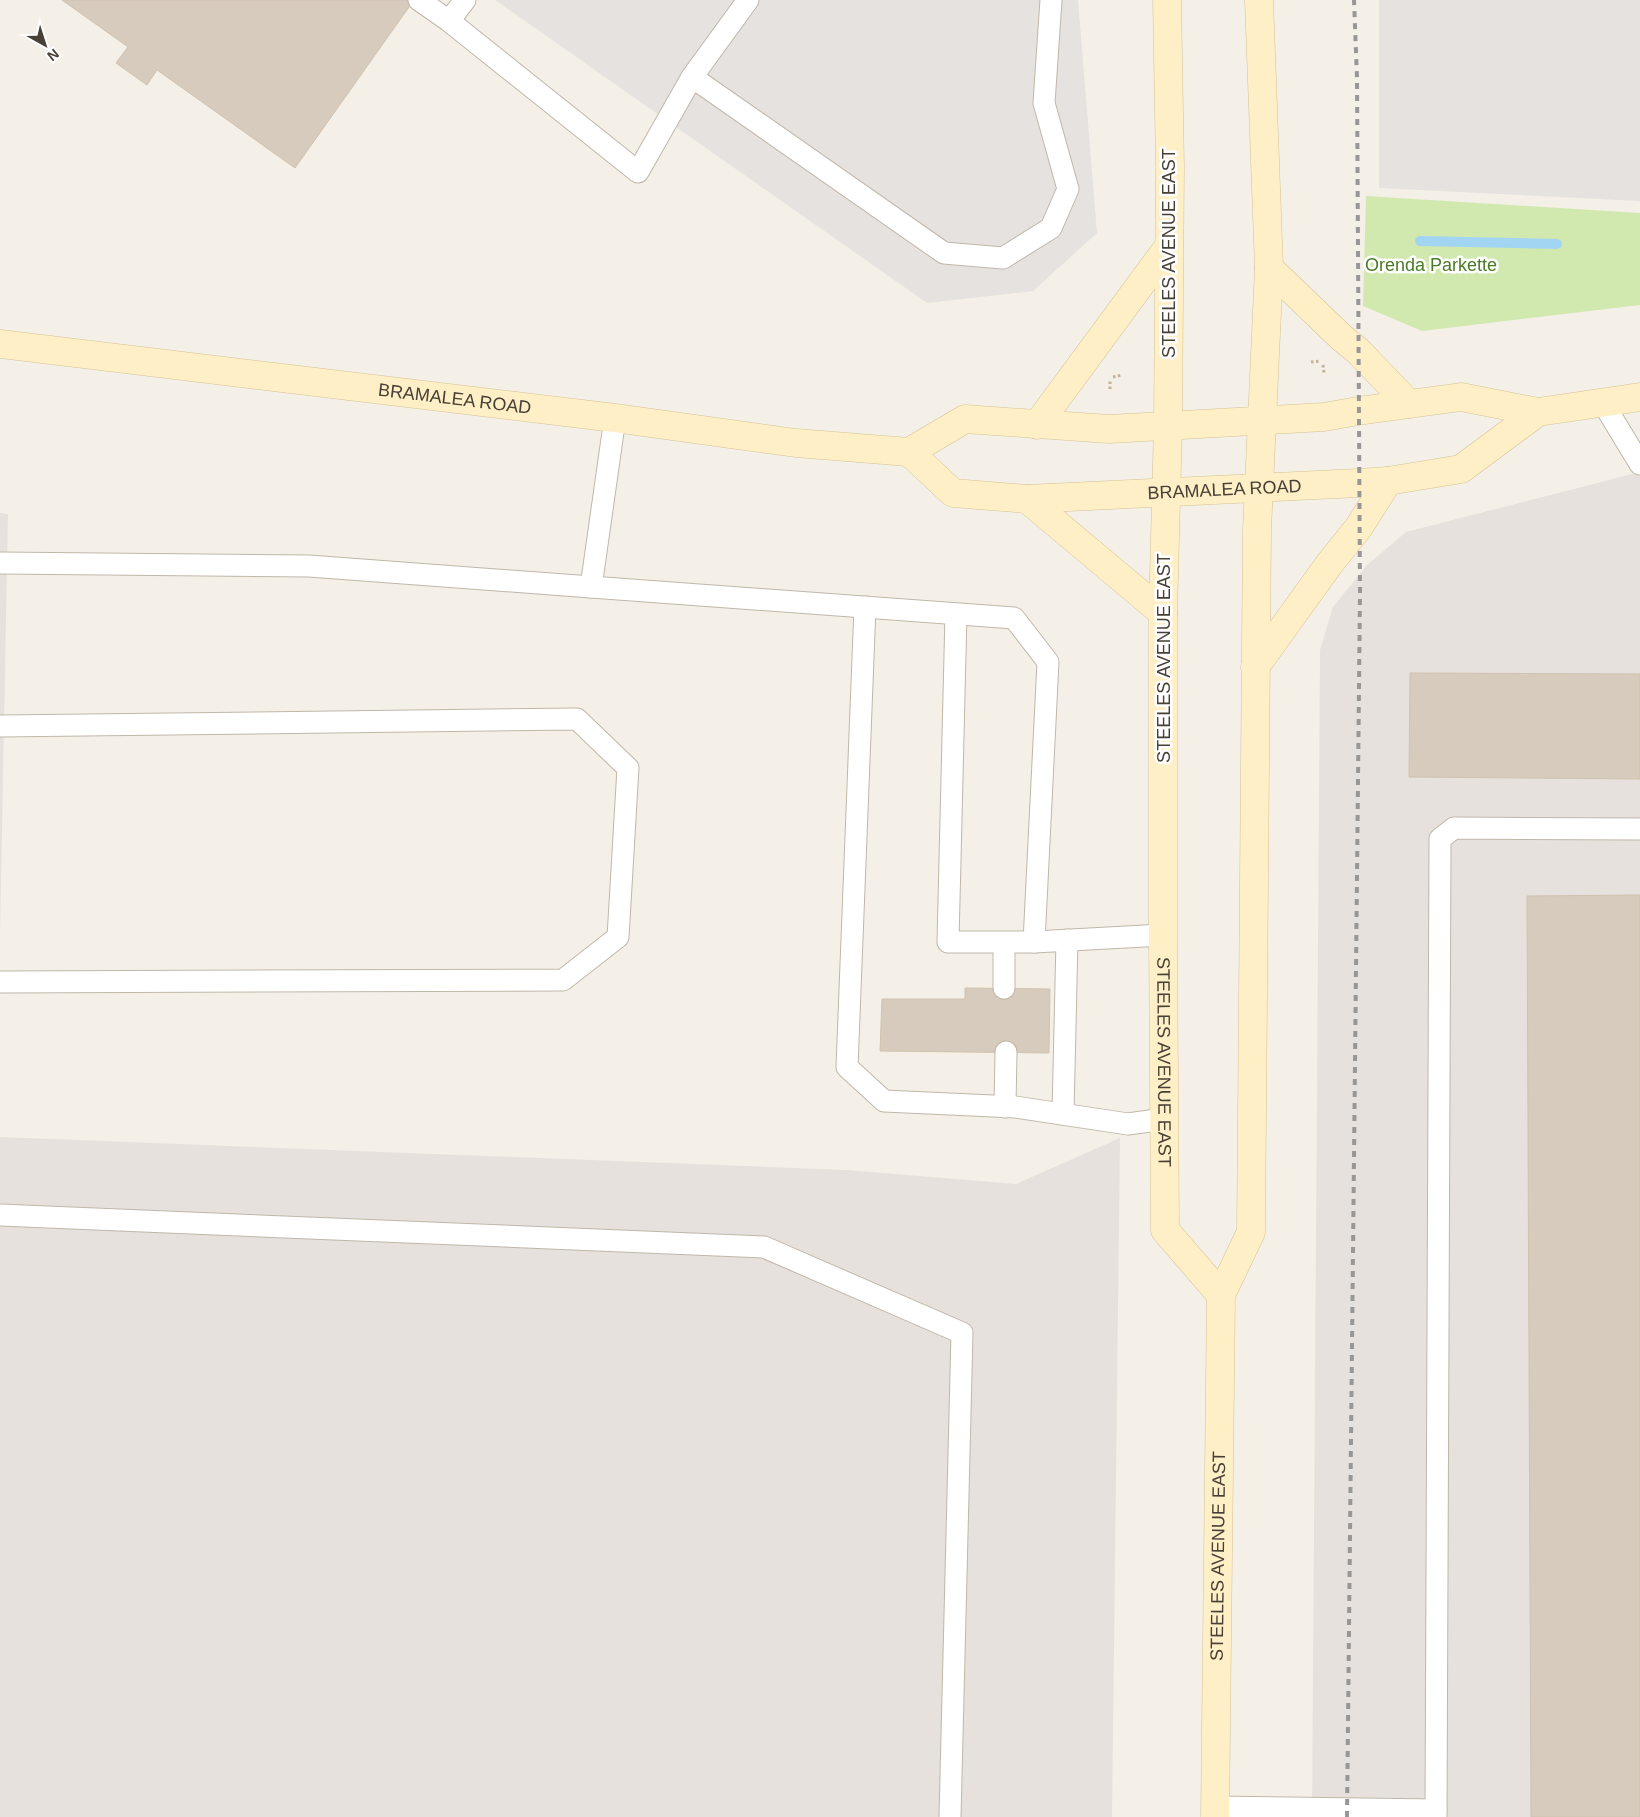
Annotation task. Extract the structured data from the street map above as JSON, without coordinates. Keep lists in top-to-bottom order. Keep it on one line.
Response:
{"streets":{"main road":["STEELES AVENUE EAST","BRAMALEA ROAD"]},"crossings":[["STEELES AVENUE EAST","BRAMALEA ROAD"]],"parks":["Orenda Parkette"],"north":"bottom right"}
